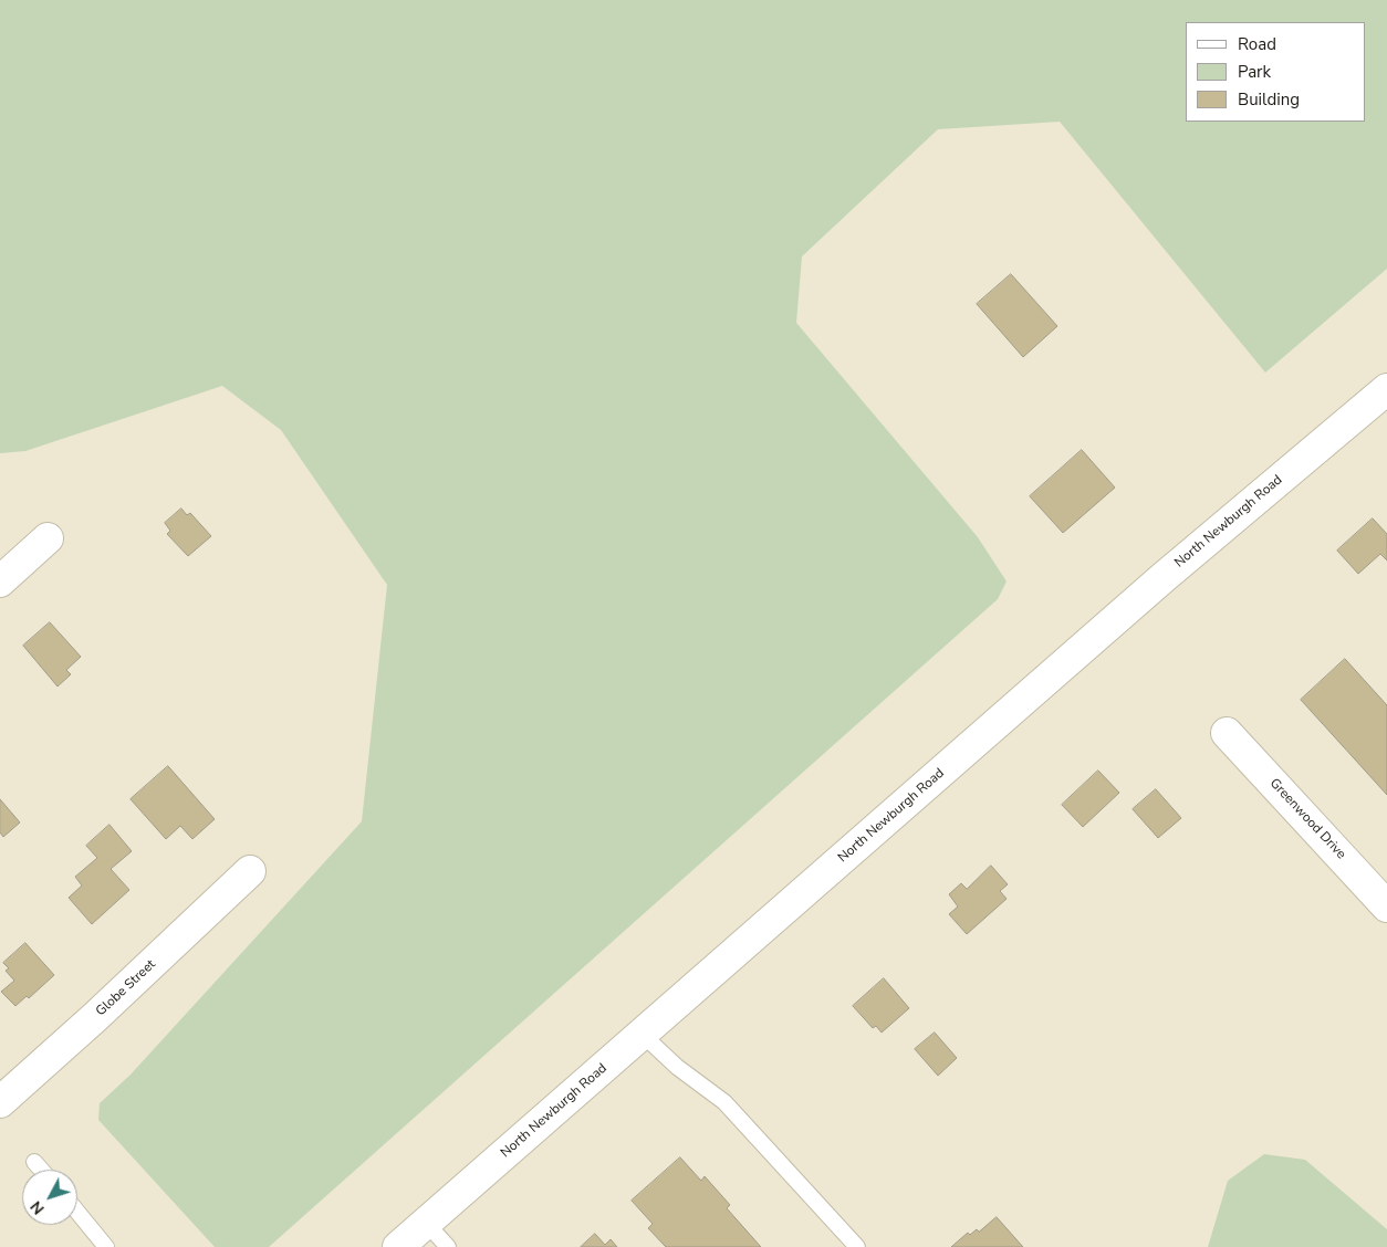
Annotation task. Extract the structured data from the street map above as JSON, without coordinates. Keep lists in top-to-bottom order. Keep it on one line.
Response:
{"streets":{"main road":["North Newburgh Road","Greenwood Drive","Globe Street"]},"legend":["Road","Park","Building"],"north":"bottom left"}
